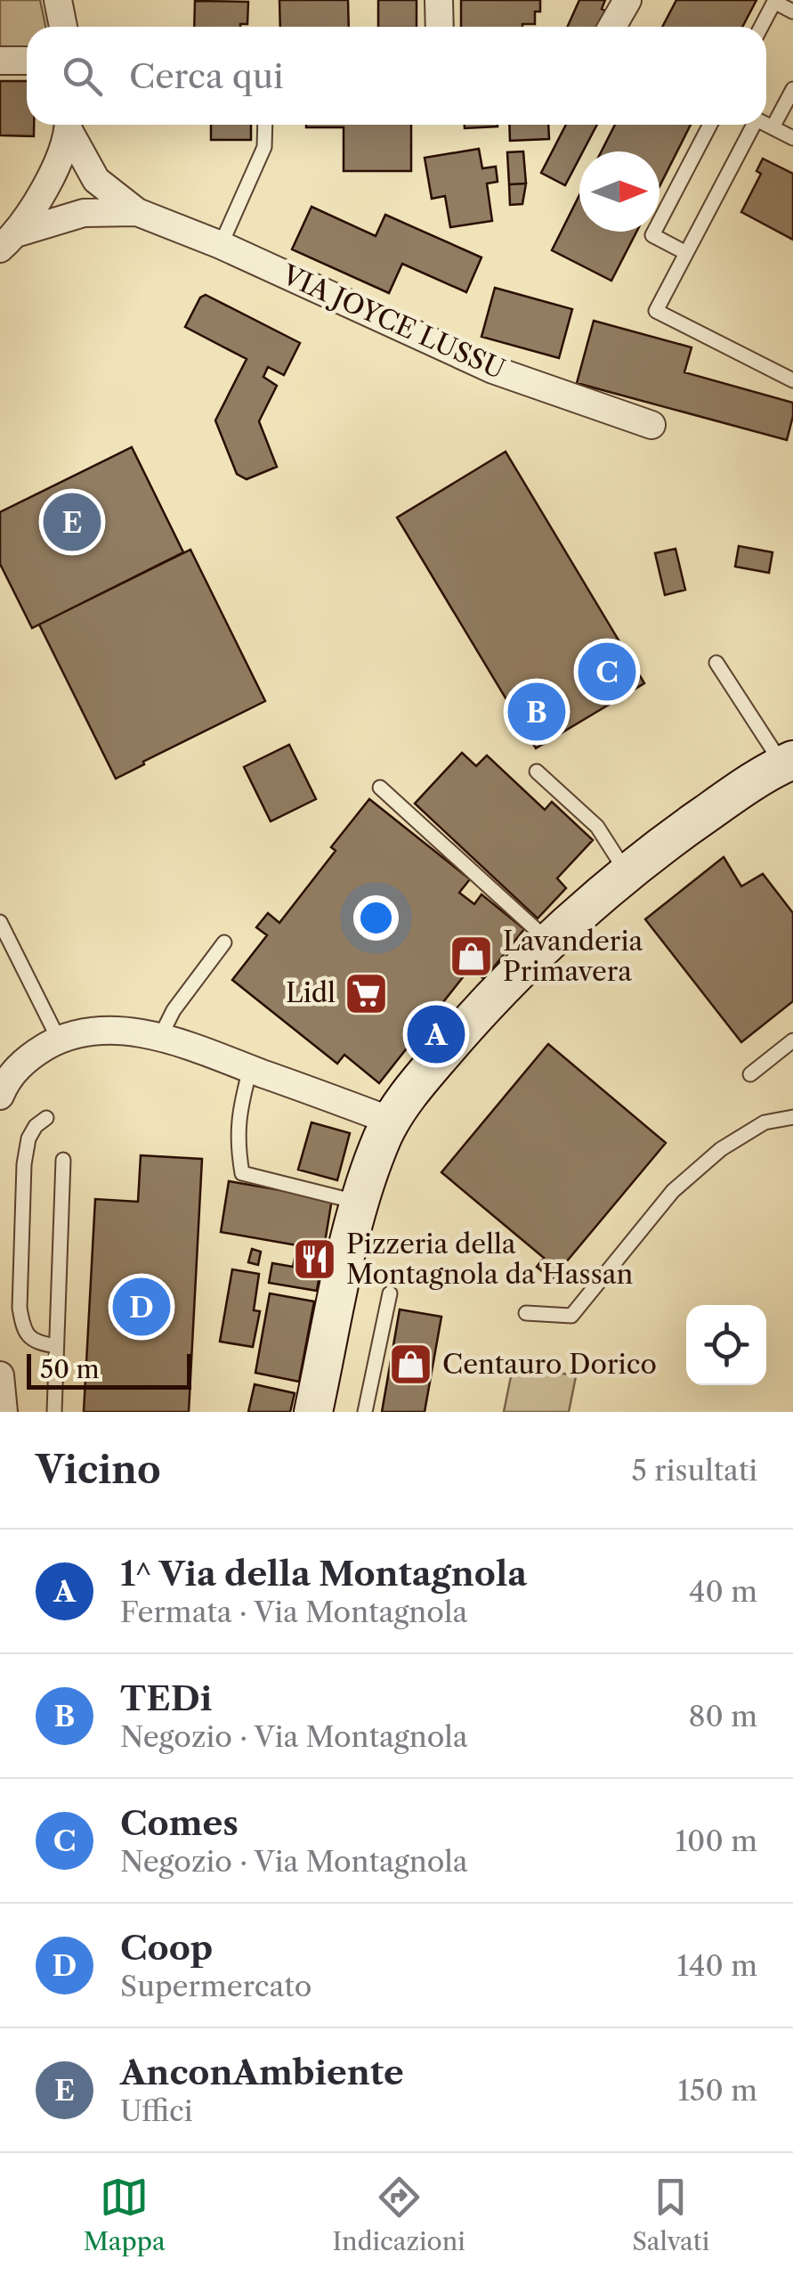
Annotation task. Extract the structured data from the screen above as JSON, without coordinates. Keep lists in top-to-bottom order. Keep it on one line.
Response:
{"streets":{"street":["VIA JOYCE LUSSU"]},"places":{"shop":["Lavanderia Primavera","Centauro Dorico"],"supermarket":["Lidl"],"restaurant":["Pizzeria della Montagnola da Hassan"]},"scale_bar":"50 m","north":"right","page":{"search":"Cerca qui","pins":["E","C","B","A","D"],"scale":"50 m","heading":["Vicino","5 risultati"],"list":[{"mark":"A","name":"1^ Via della Montagnola","note":"Fermata · Via Montagnola","value":"40 m"},{"mark":"B","name":"TEDi","note":"Negozio · Via Montagnola","value":"80 m"},{"mark":"C","name":"Comes","note":"Negozio · Via Montagnola","value":"100 m"},{"mark":"D","name":"Coop","note":"Supermercato","value":"140 m"},{"mark":"E","name":"AnconAmbiente","note":"Uffici","value":"150 m"}],"nav":["Mappa","Indicazioni","Salvati"]}}
